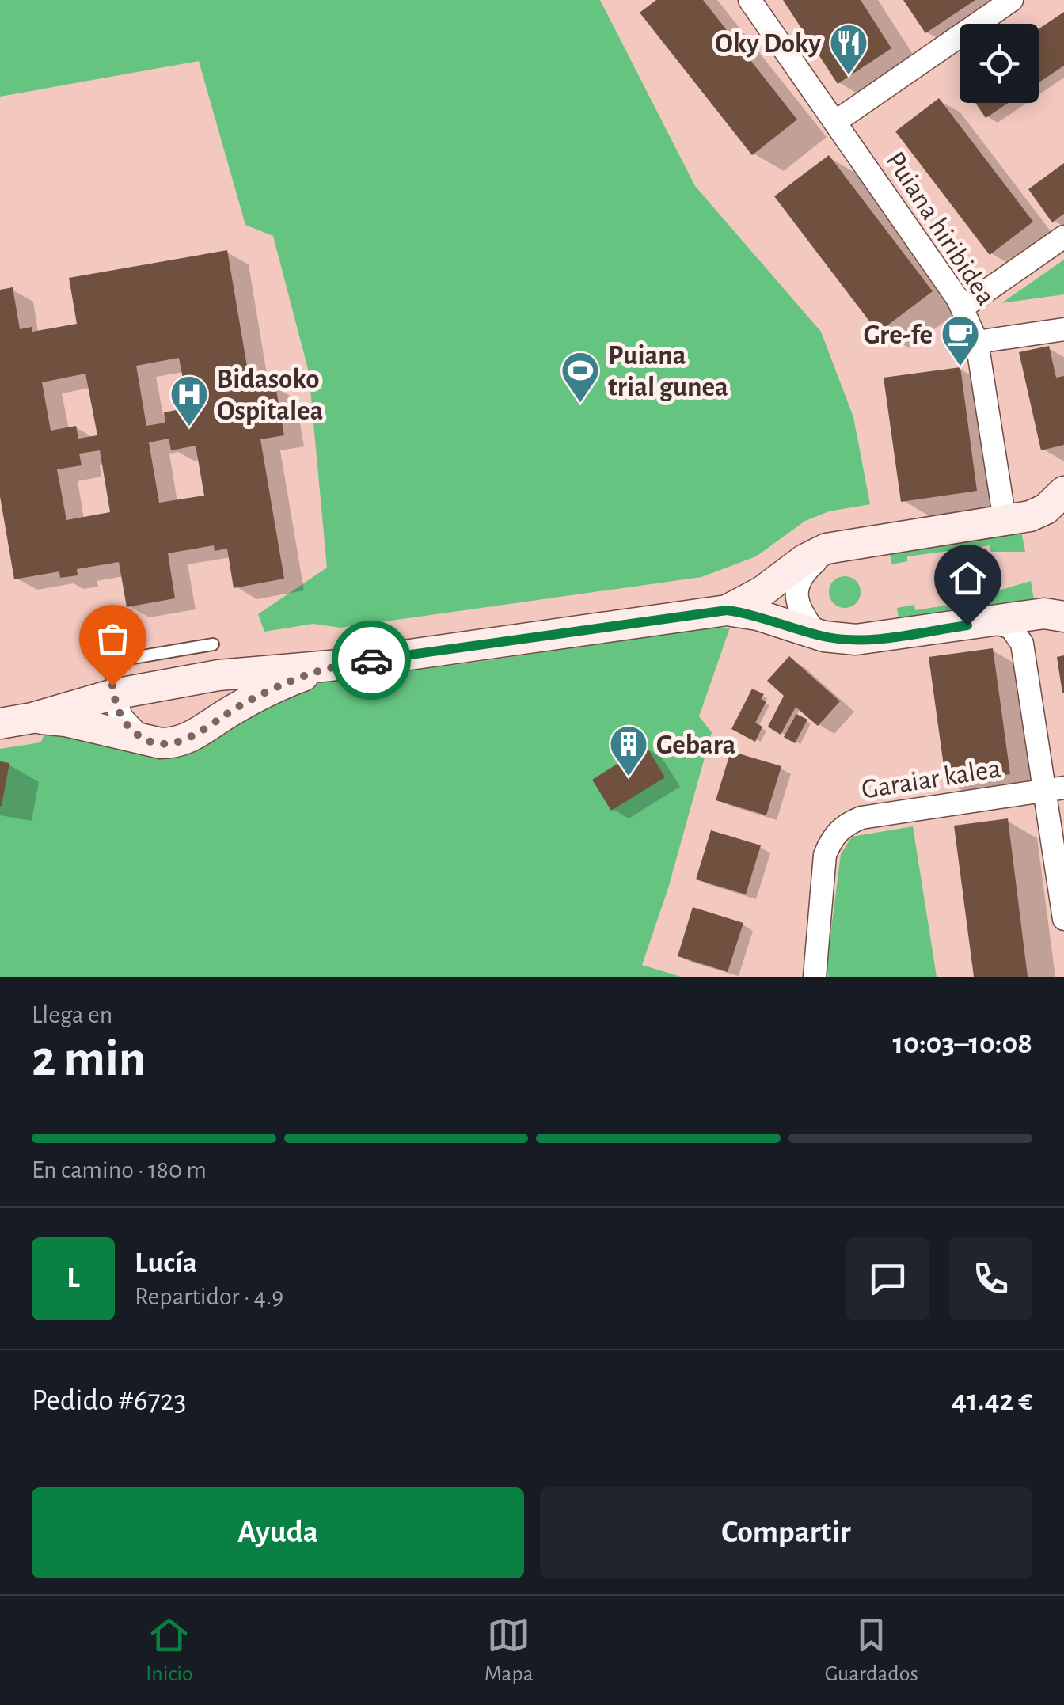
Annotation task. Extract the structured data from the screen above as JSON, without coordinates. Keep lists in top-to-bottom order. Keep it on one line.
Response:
{"streets":{"street":["Puiana hiribidea","Garaiar kalea"]},"places":{"restaurant":["Oky Doky"],"cafe":["Gre-fe"],"sports":["Puiana trial gunea"],"hospital":["Bidasoko Ospitalea"],"building":["Gebara"]},"page":{"heading":["2 min","Llega en","10:03–10:08"],"panel":["Lucía","Repartidor · 4.9","Pedido #6723","41.42 €"],"bar":"En camino · 180 m","round":"L","buttons":["Ayuda","Compartir"],"tabs":["Inicio","Mapa","Guardados"]}}
